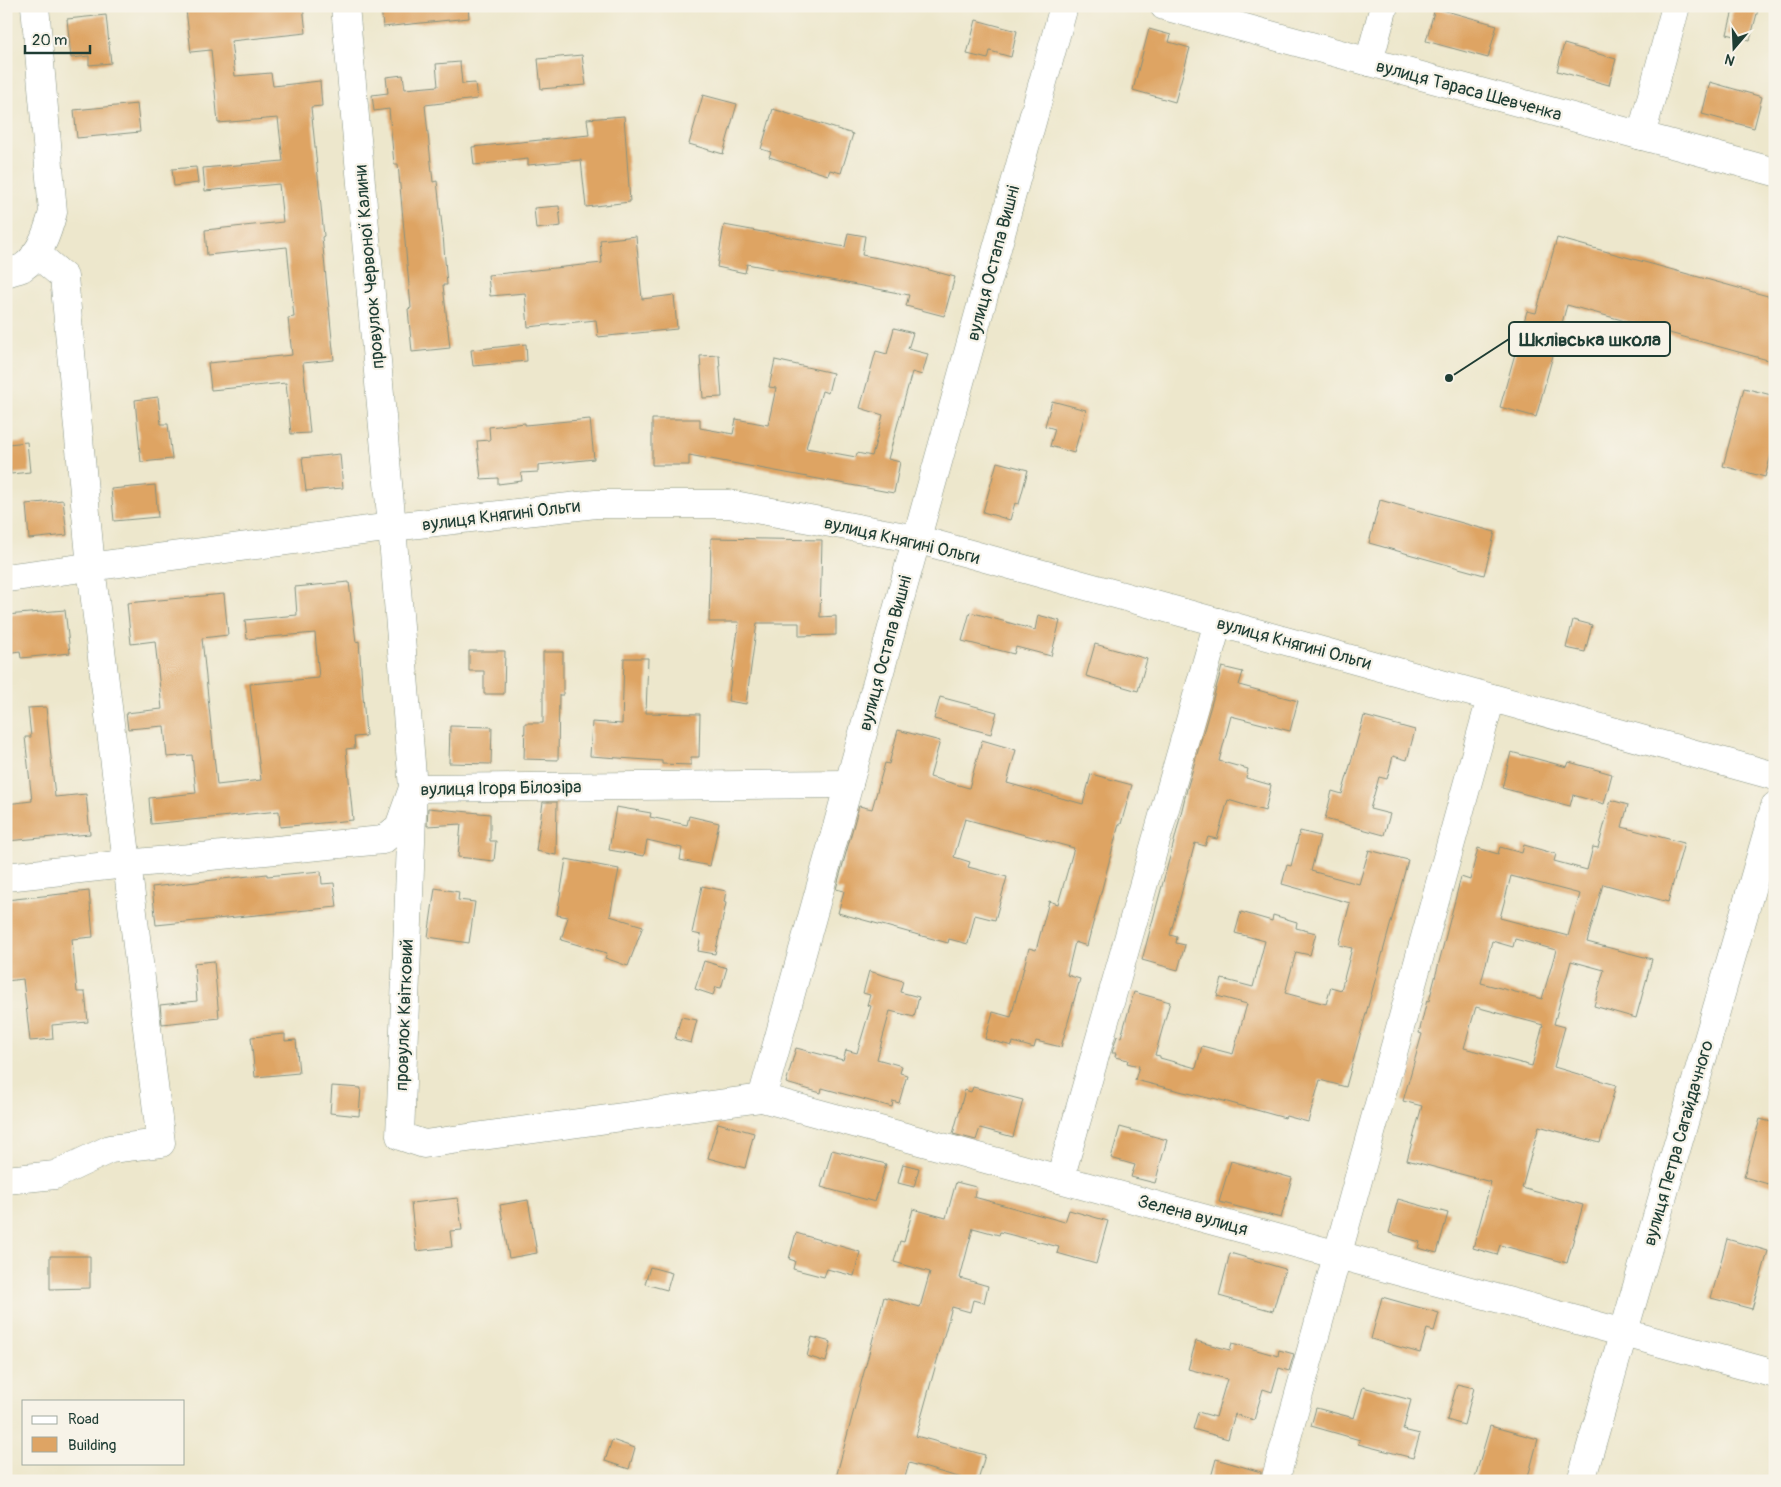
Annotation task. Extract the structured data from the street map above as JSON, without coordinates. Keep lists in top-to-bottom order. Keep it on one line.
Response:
{"streets":{"street":["вулиця Тараса Шевченка","вулиця Остапа Вишні","провулок Червоної Калини","вулиця Княгині Ольги","вулиця Ігоря Білозіра","провулок Квітковий","вулиця Петра Сагайдачного","Зелена вулиця"]},"crossings":[["вулиця Остапа Вишні","вулиця Княгині Ольги"],["вулиця Остапа Вишні","вулиця Ігоря Білозіра"],["вулиця Остапа Вишні","провулок Квітковий"],["вулиця Остапа Вишні","Зелена вулиця"],["провулок Червоної Калини","вулиця Княгині Ольги"],["провулок Червоної Калини","провулок Квітковий"],["вулиця Княгині Ольги","провулок Квітковий"],["вулиця Ігоря Білозіра","провулок Квітковий"],["провулок Квітковий","Зелена вулиця"],["вулиця Петра Сагайдачного","Зелена вулиця"]],"places":["Шклівська школа"],"legend":["Road","Building"],"scale_bar":"20 m","north":"bottom"}
